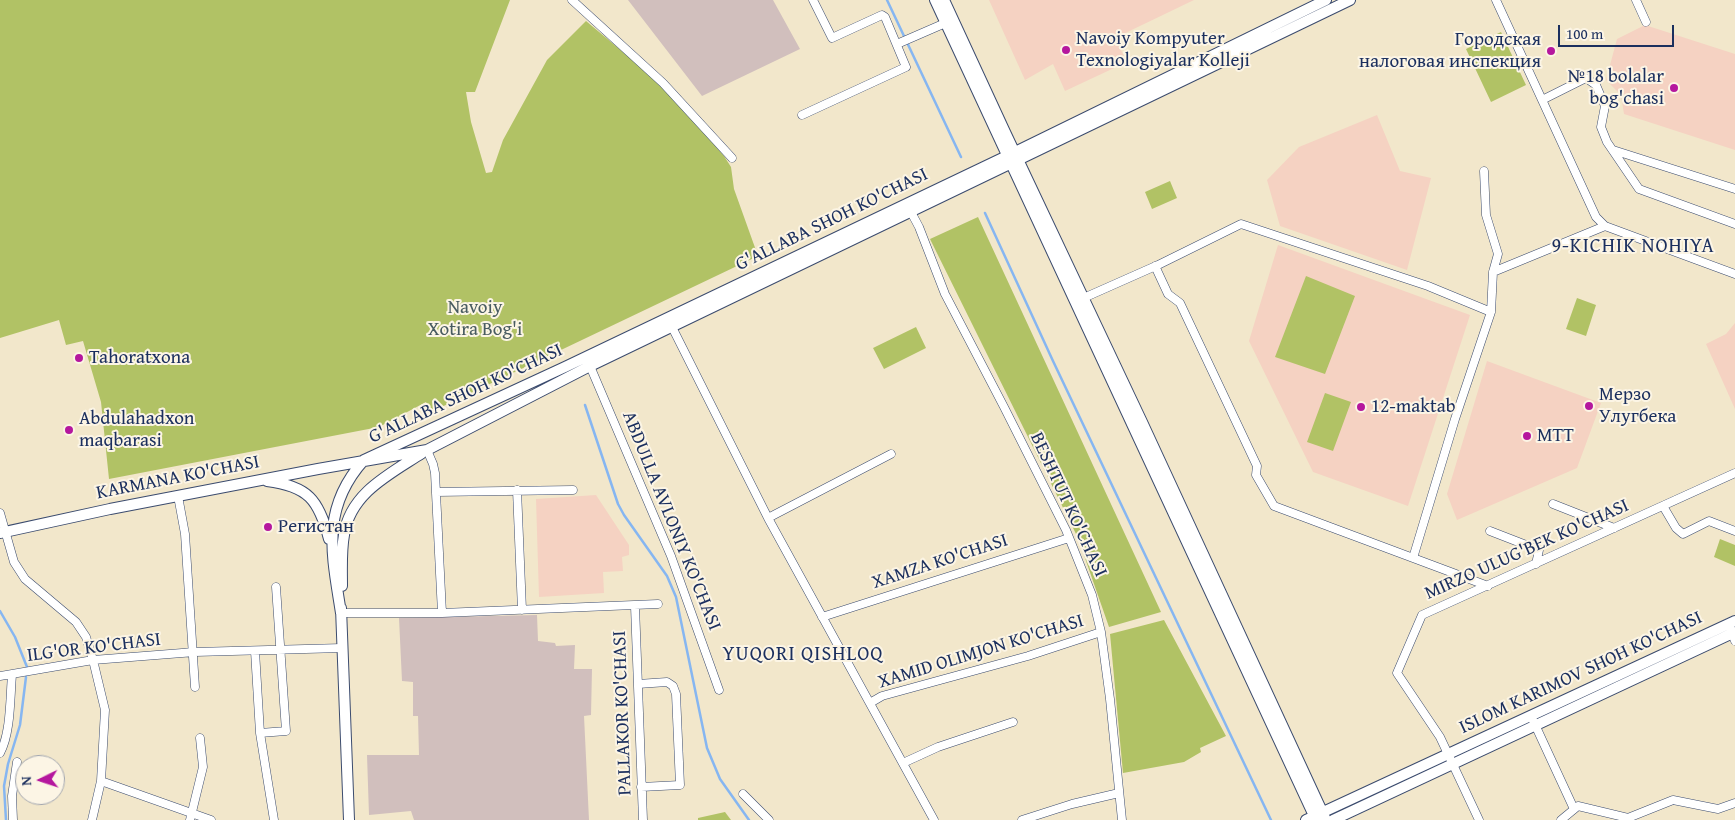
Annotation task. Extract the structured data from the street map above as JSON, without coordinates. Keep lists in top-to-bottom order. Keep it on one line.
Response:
{"streets":{"main road":["G'ALLABA SHOH KO'CHASI","KARMANA KO'CHASI","ISLOM KARIMOV SHOH KO'CHASI"],"street":["BESHTUT KO'CHASI","ABDULLA AVLONIY KO'CHASI","MIRZO ULUG'BEK KO'CHASI","XAMZA KO'CHASI","ILG'OR KO'CHASI","XAMID OLIMJON KO'CHASI","PALLAKOR KO'CHASI"]},"crossings":[["G'ALLABA SHOH KO'CHASI","KARMANA KO'CHASI"],["G'ALLABA SHOH KO'CHASI","BESHTUT KO'CHASI"],["G'ALLABA SHOH KO'CHASI","ABDULLA AVLONIY KO'CHASI"],["BESHTUT KO'CHASI","XAMZA KO'CHASI"],["BESHTUT KO'CHASI","XAMID OLIMJON KO'CHASI"],["MIRZO ULUG'BEK KO'CHASI","ISLOM KARIMOV SHOH KO'CHASI"]],"districts":["9-KICHIK NOHIYA","YUQORI QISHLOQ"],"parks":["Navoiy Xotira Bog'i"],"places":["Navoiy Kompyuter Texnologiyalar Kolleji","Городская налоговая инспекция","№18 bolalar bog'chasi","Tahoratxona","Мерзо Улугбека","12-maktab","Abdulahadxon maqbarasi","MTT","Регистан"],"scale_bar":"100 m","north":"left"}
